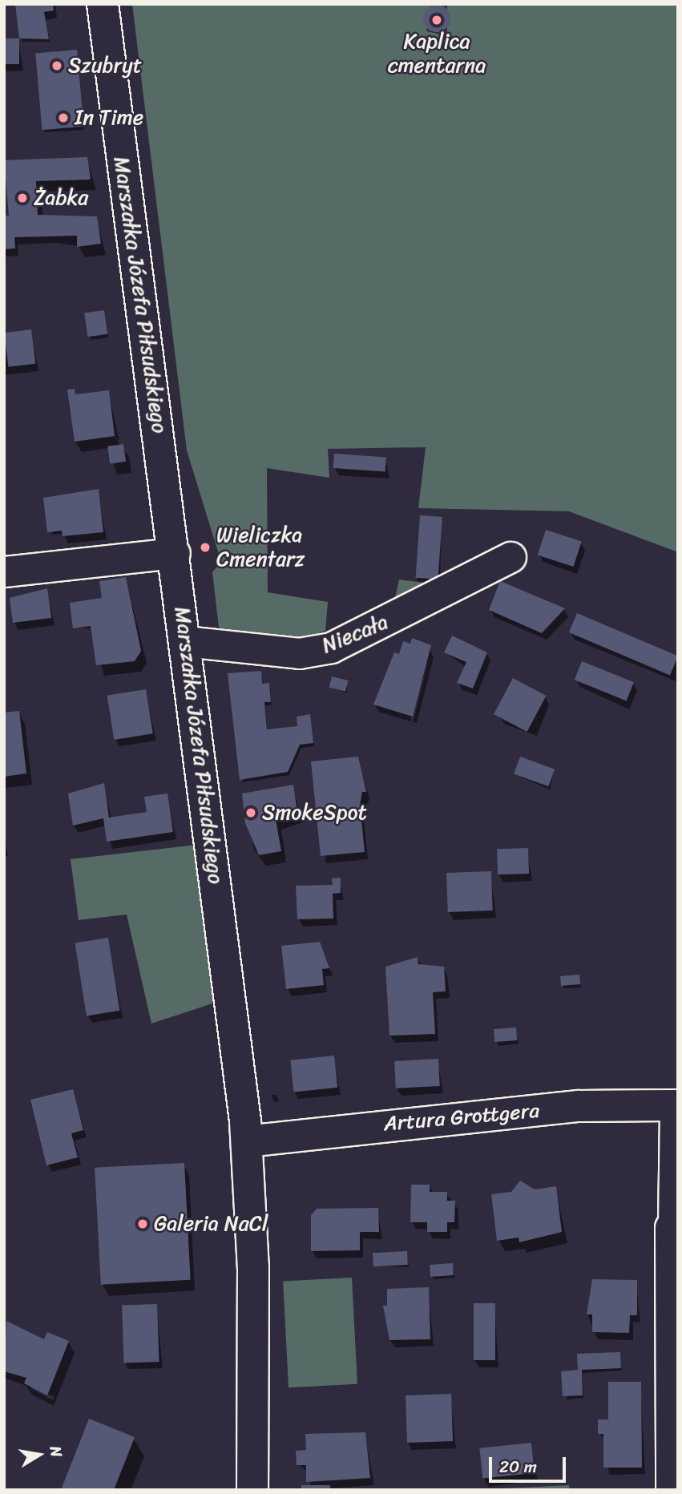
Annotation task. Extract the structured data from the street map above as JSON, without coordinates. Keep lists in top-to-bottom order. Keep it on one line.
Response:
{"streets":{"main road":["Marszałka Józefa Piłsudskiego","Artura Grottgera"],"street":["Niecała"]},"crossings":[["Marszałka Józefa Piłsudskiego","Niecała"],["Marszałka Józefa Piłsudskiego","Artura Grottgera"]],"places":["Kaplica cmentarna","Szubryt","In Time","Żabka","Wieliczka Cmentarz","SmokeSpot","Galeria NaCl"],"scale_bar":"20 m","north":"right"}
